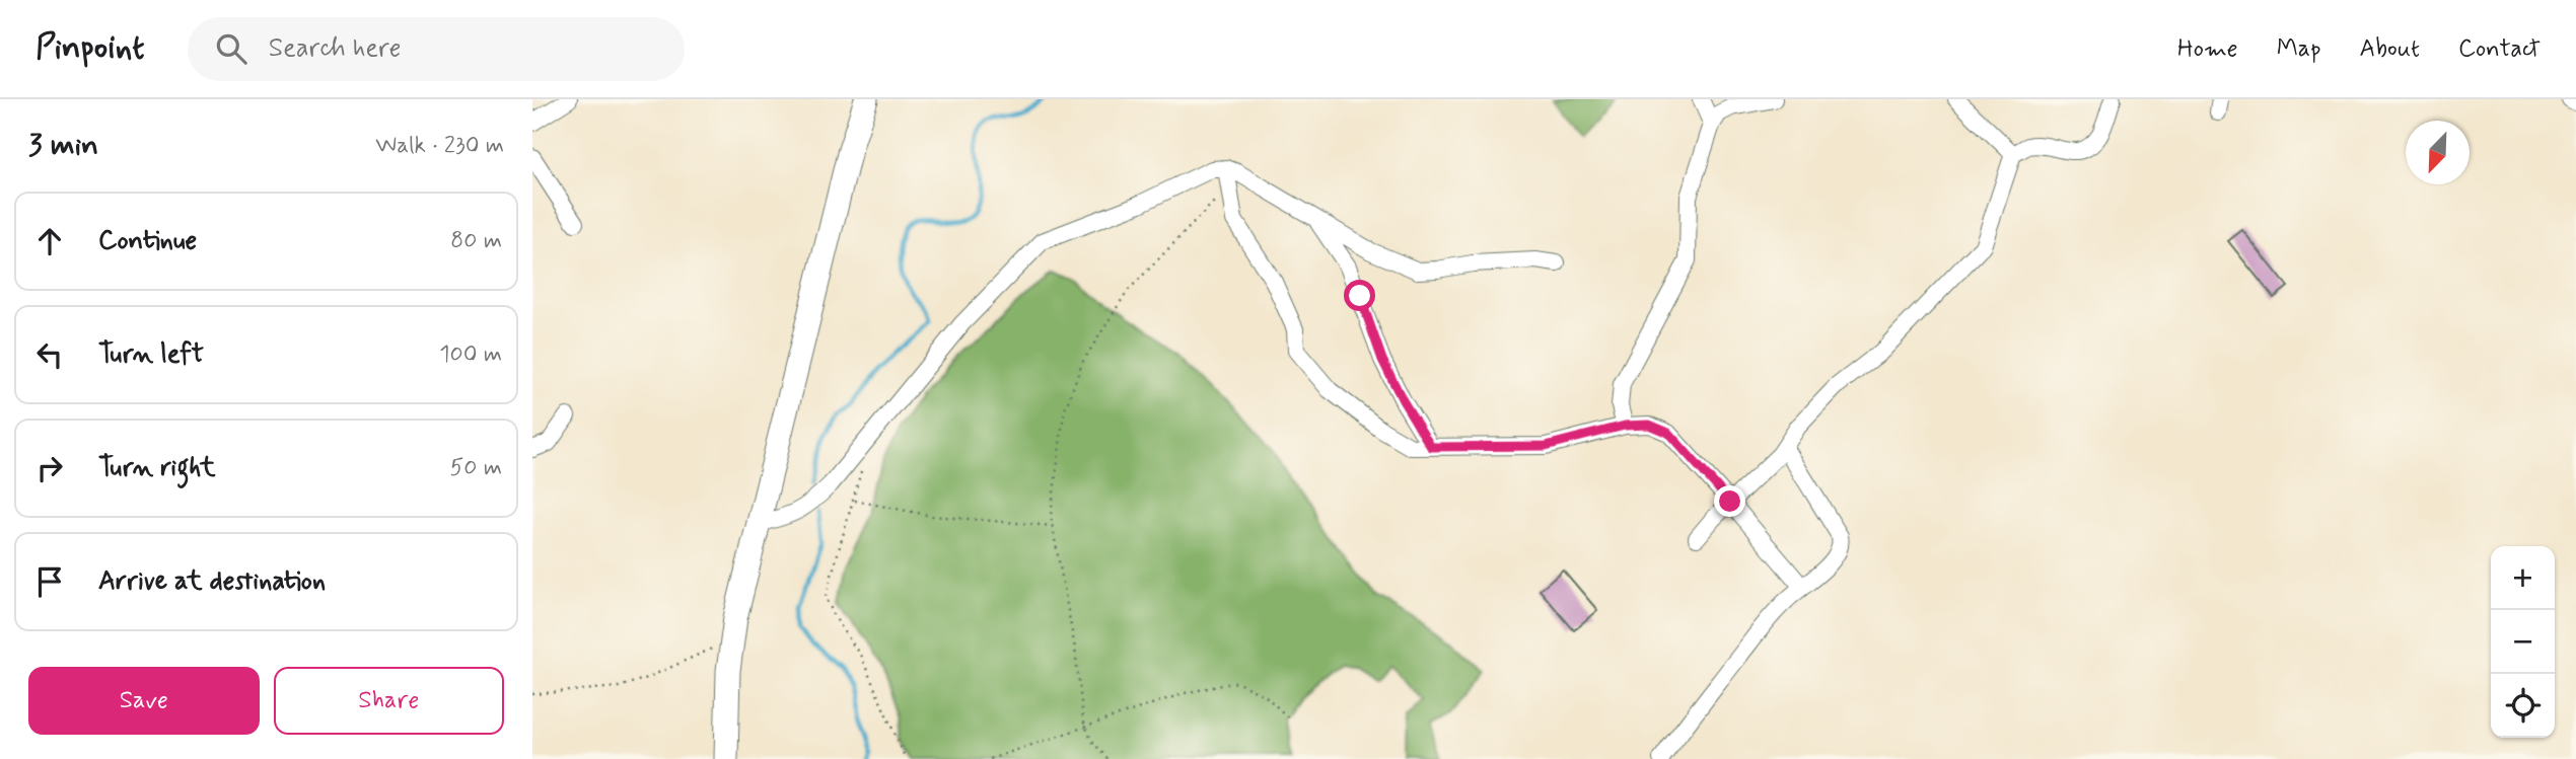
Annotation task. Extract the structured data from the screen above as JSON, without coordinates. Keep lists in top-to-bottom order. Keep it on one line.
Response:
{"north":"bottom left","page":{"header":"Pinpoint","search":"Search here","nav":["Home","Map","About","Contact"],"heading":["3 min","Walk · 230 m"],"list":[["Continue","80 m"],["Turn left","100 m"],["Turn right","50 m"],"Arrive at destination"],"map_buttons":["+","−"],"buttons":["Save","Share"]}}
